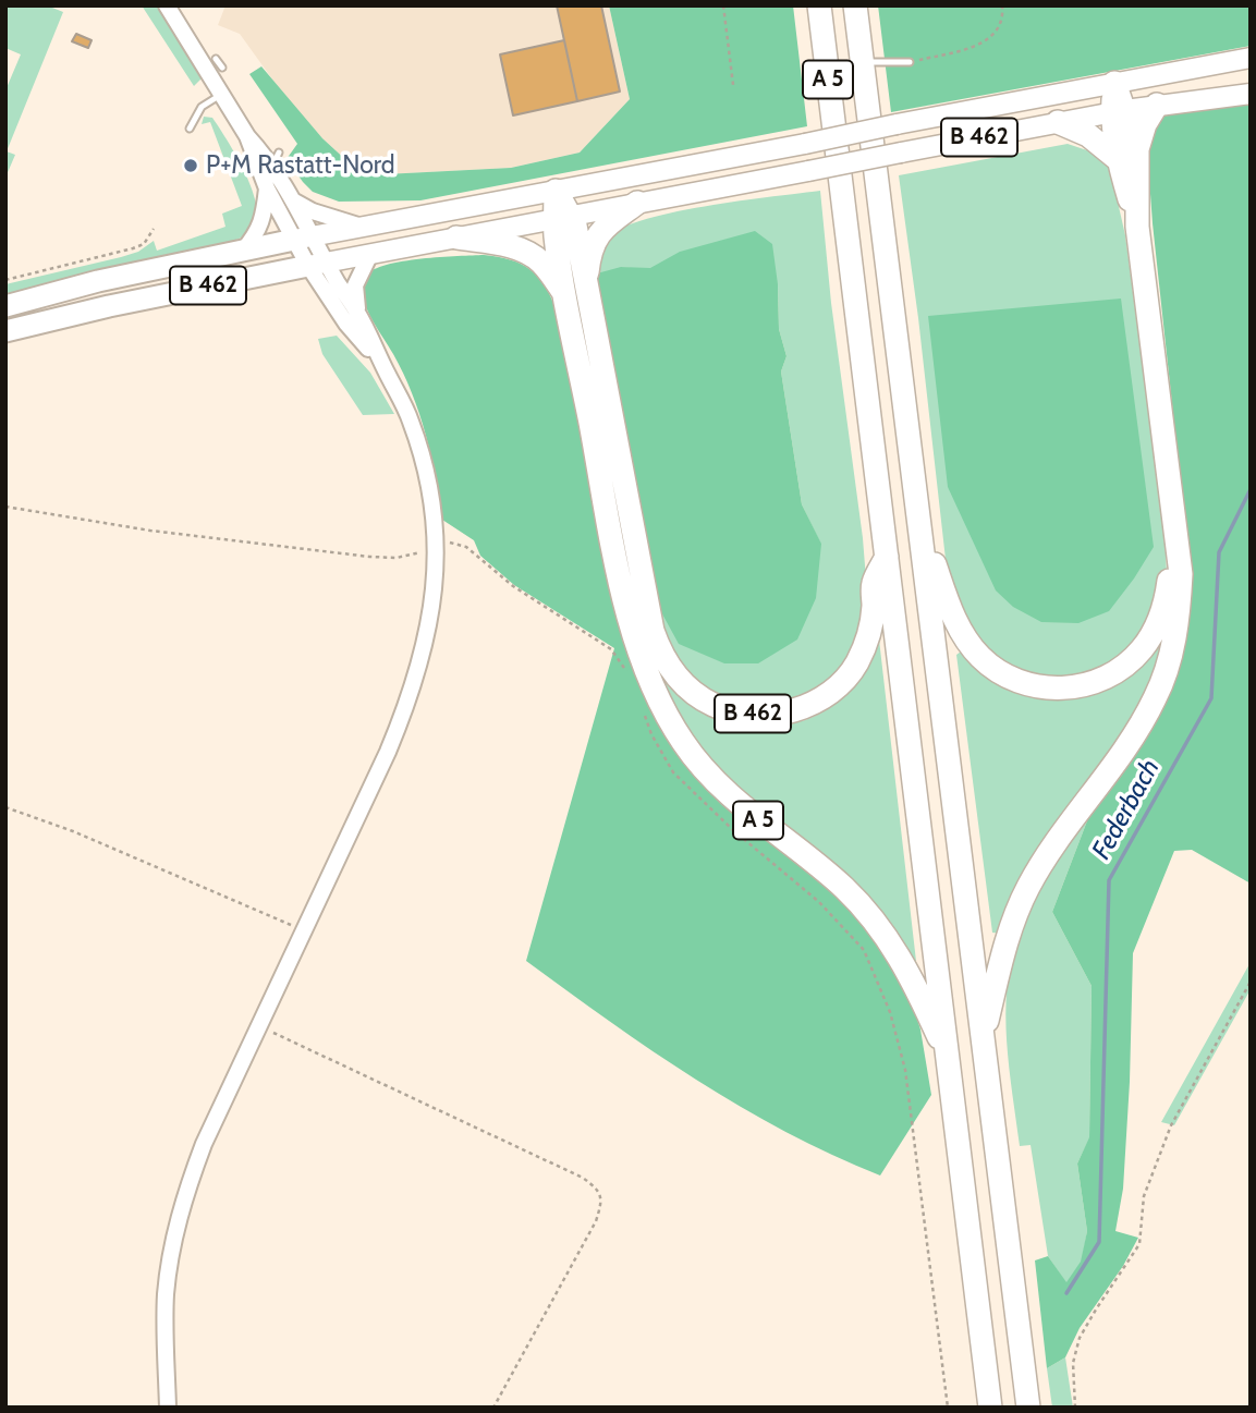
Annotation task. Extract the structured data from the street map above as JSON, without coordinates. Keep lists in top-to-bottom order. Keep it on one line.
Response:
{"streets":{"highway":["A 5","B 462"]},"crossings":[["A 5","B 462"]],"water":["Federbach"],"places":["P+M Rastatt-Nord"]}
